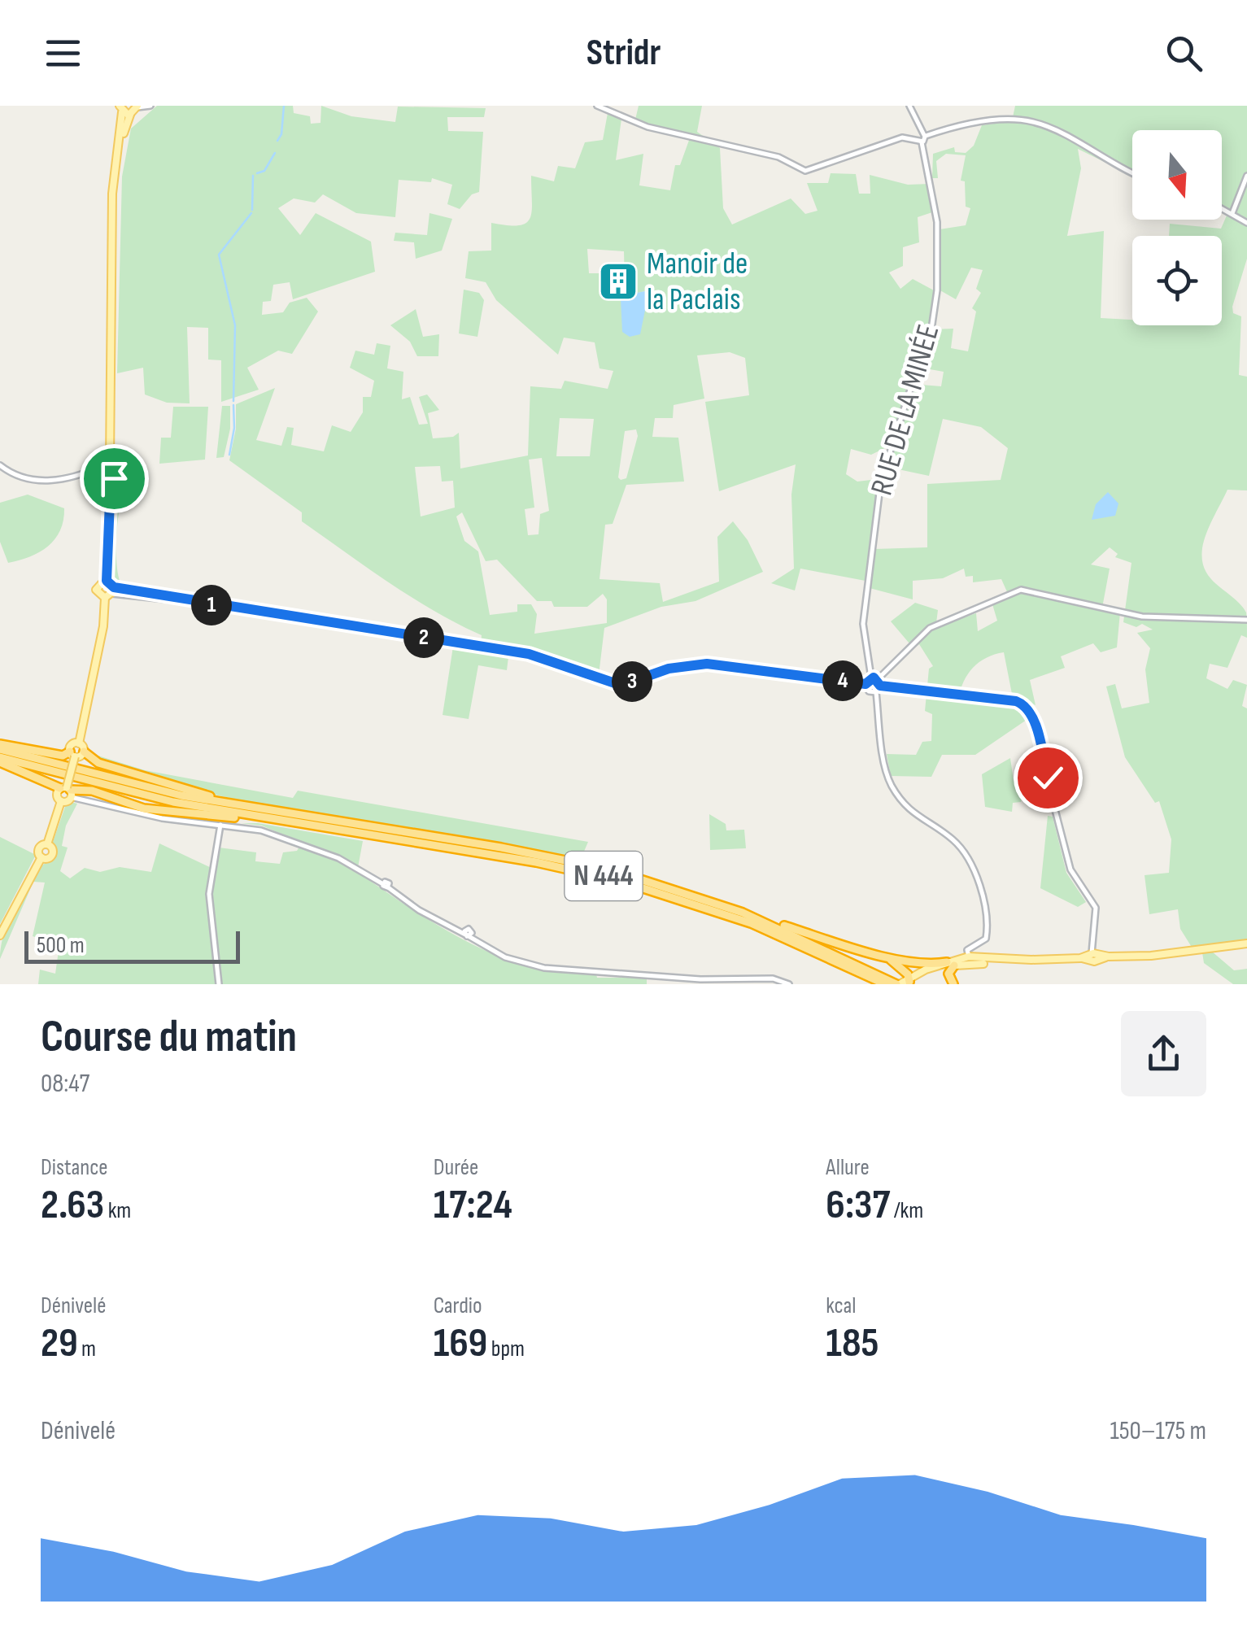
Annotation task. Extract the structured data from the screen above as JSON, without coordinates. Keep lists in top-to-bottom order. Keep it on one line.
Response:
{"streets":{"highway":["N 444"],"street":["RUE DE LA MINÉE"]},"places":{"building":["Manoir de la Paclais"]},"scale_bar":"500 m","north":"bottom","page":{"header":"Stridr","pins":["1","2","4","3"],"scale":"500 m","heading":["Course du matin","08:47"],"stats":[["Distance","2.63 km"],["Durée","17:24"],["Allure","6:37 /km"],["Dénivelé","29 m"],["Cardio","169 bpm"],["kcal","185"]],"chart":["Dénivelé","150–175 m"]}}
